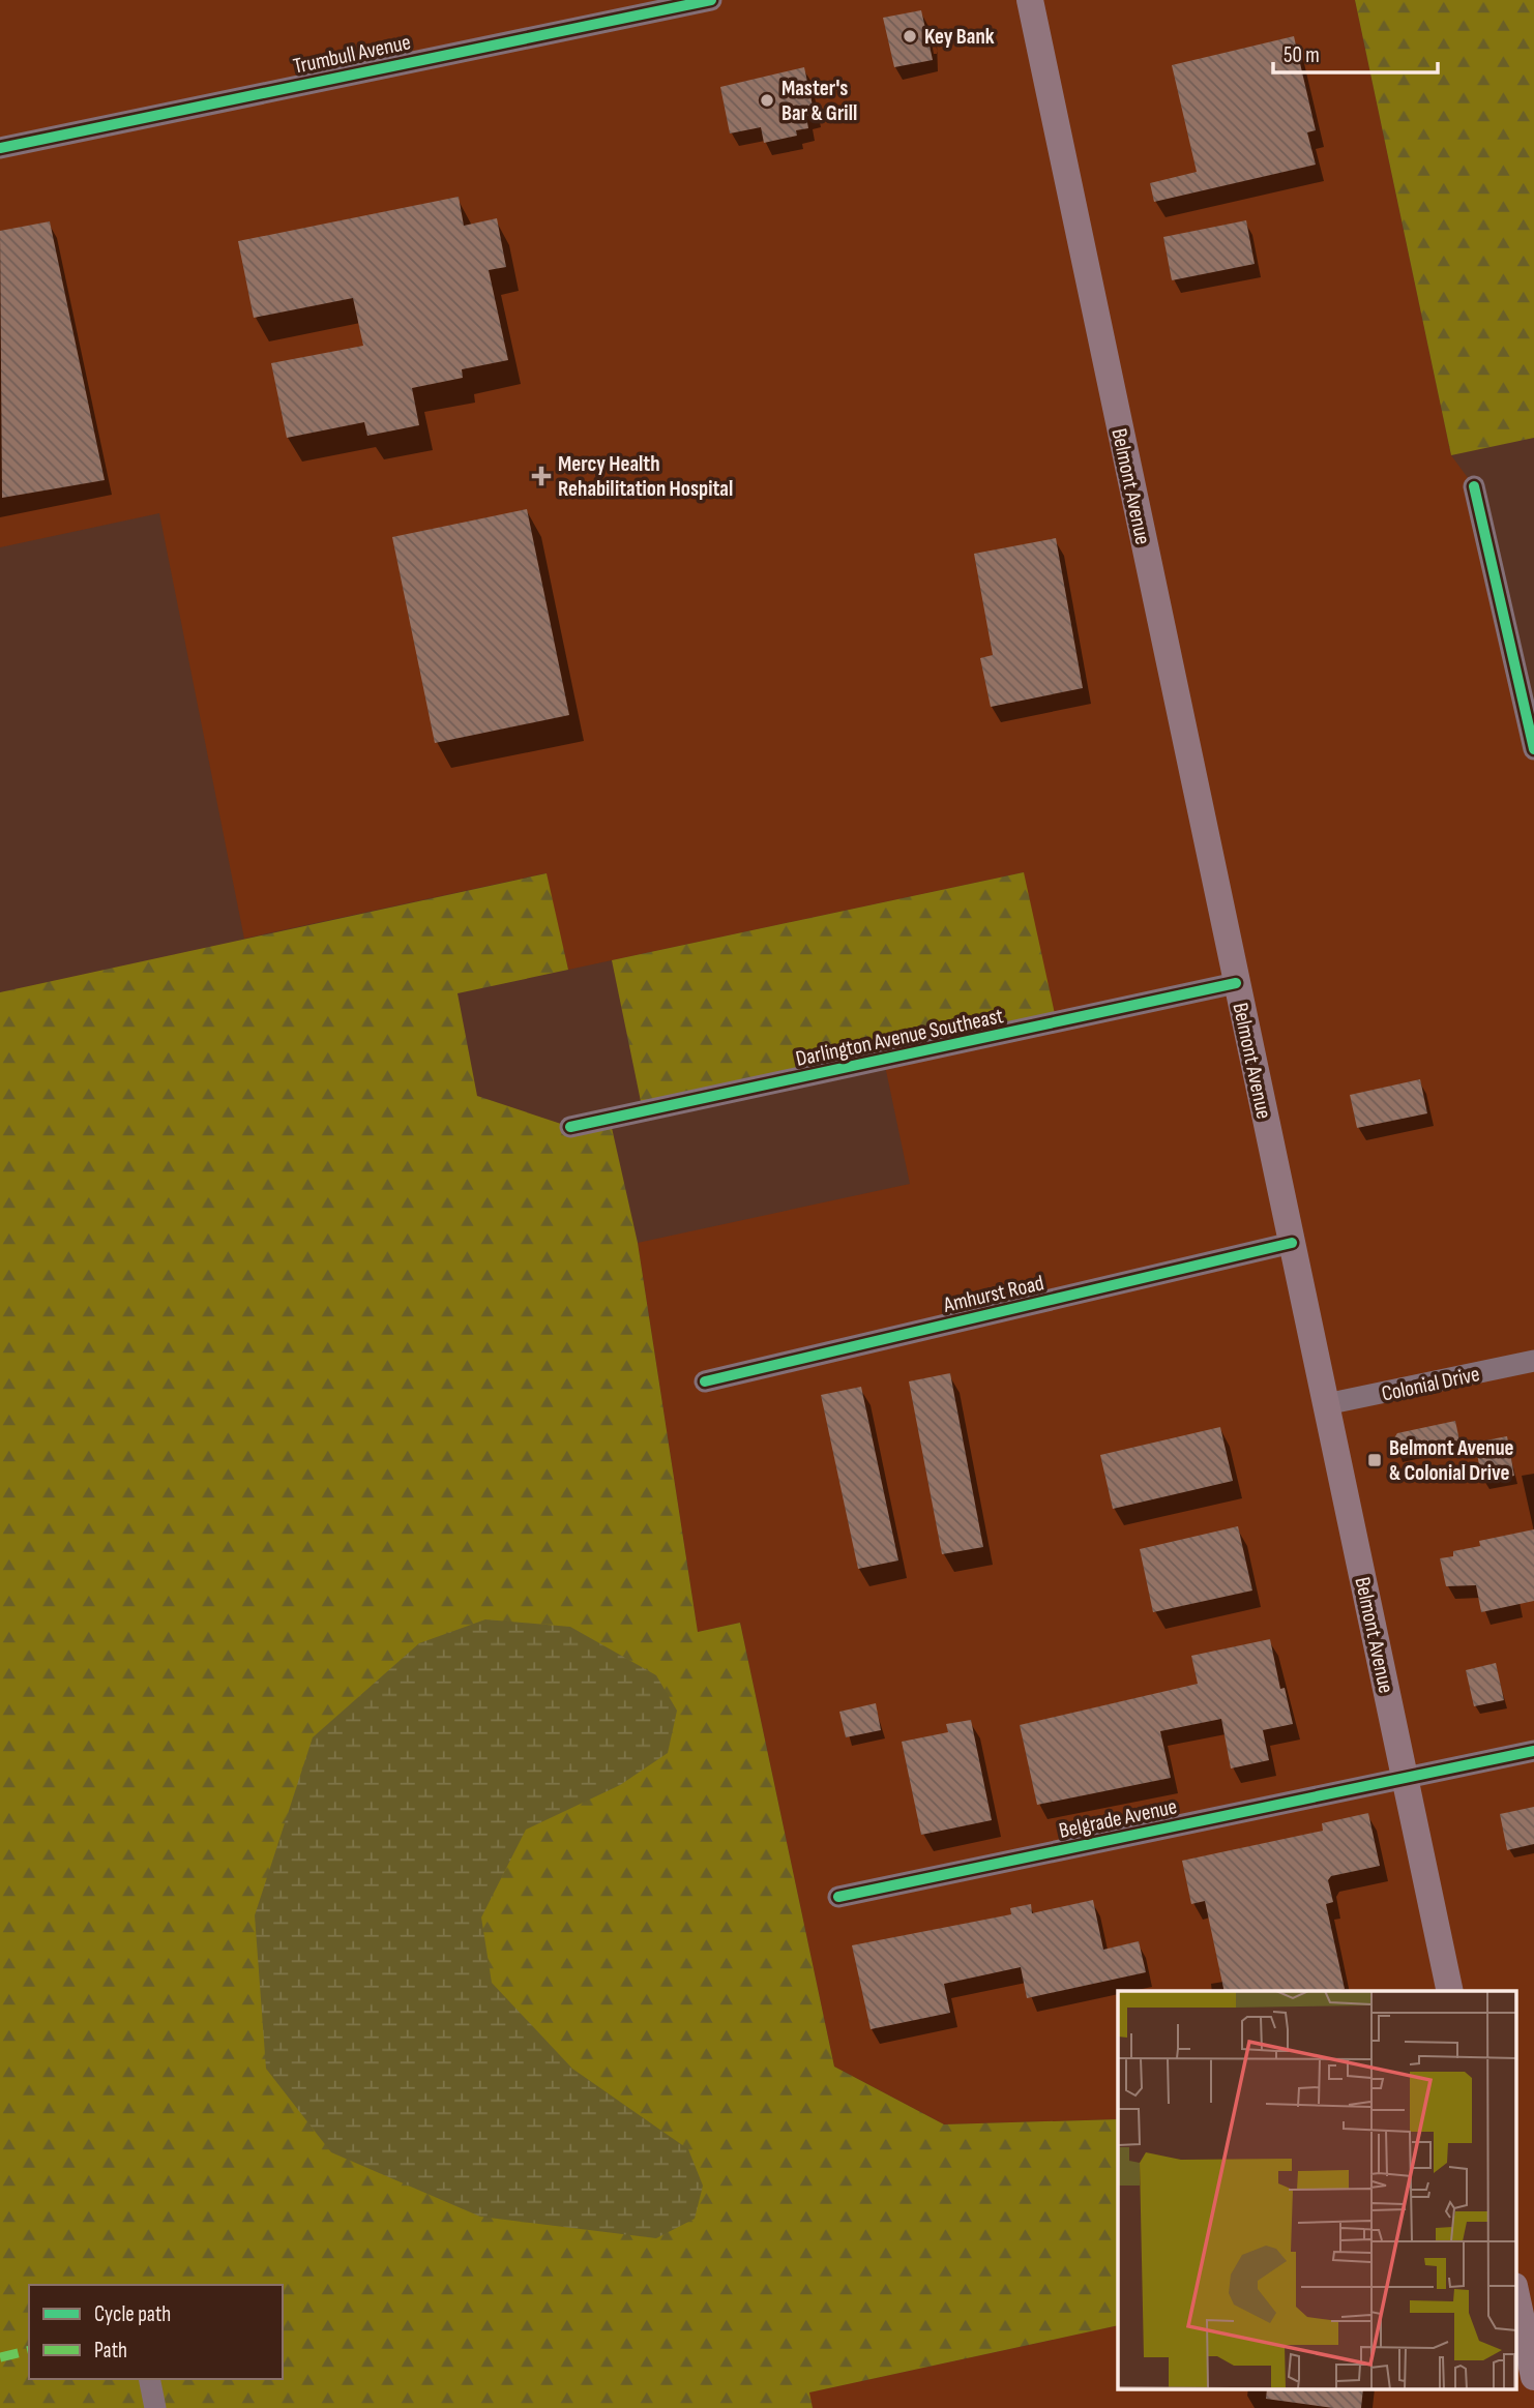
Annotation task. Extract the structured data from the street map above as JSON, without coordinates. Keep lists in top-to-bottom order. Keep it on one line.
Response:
{"streets":{"main road":["Belmont Avenue"],"street":["Trumbull Avenue","Darlington Avenue Southeast","Amhurst Road","Colonial Drive","Belgrade Avenue"]},"crossings":[["Belmont Avenue","Darlington Avenue Southeast"],["Belmont Avenue","Amhurst Road"],["Belmont Avenue","Colonial Drive"],["Belmont Avenue","Belgrade Avenue"]],"places":{"other":["Key Bank","Master's Bar & Grill"],"health":["Mercy Health Rehabilitation Hospital"],"transit":["Belmont Avenue & Colonial Drive"]},"legend":["Cycle path","Path"],"scale_bar":"50 m"}
